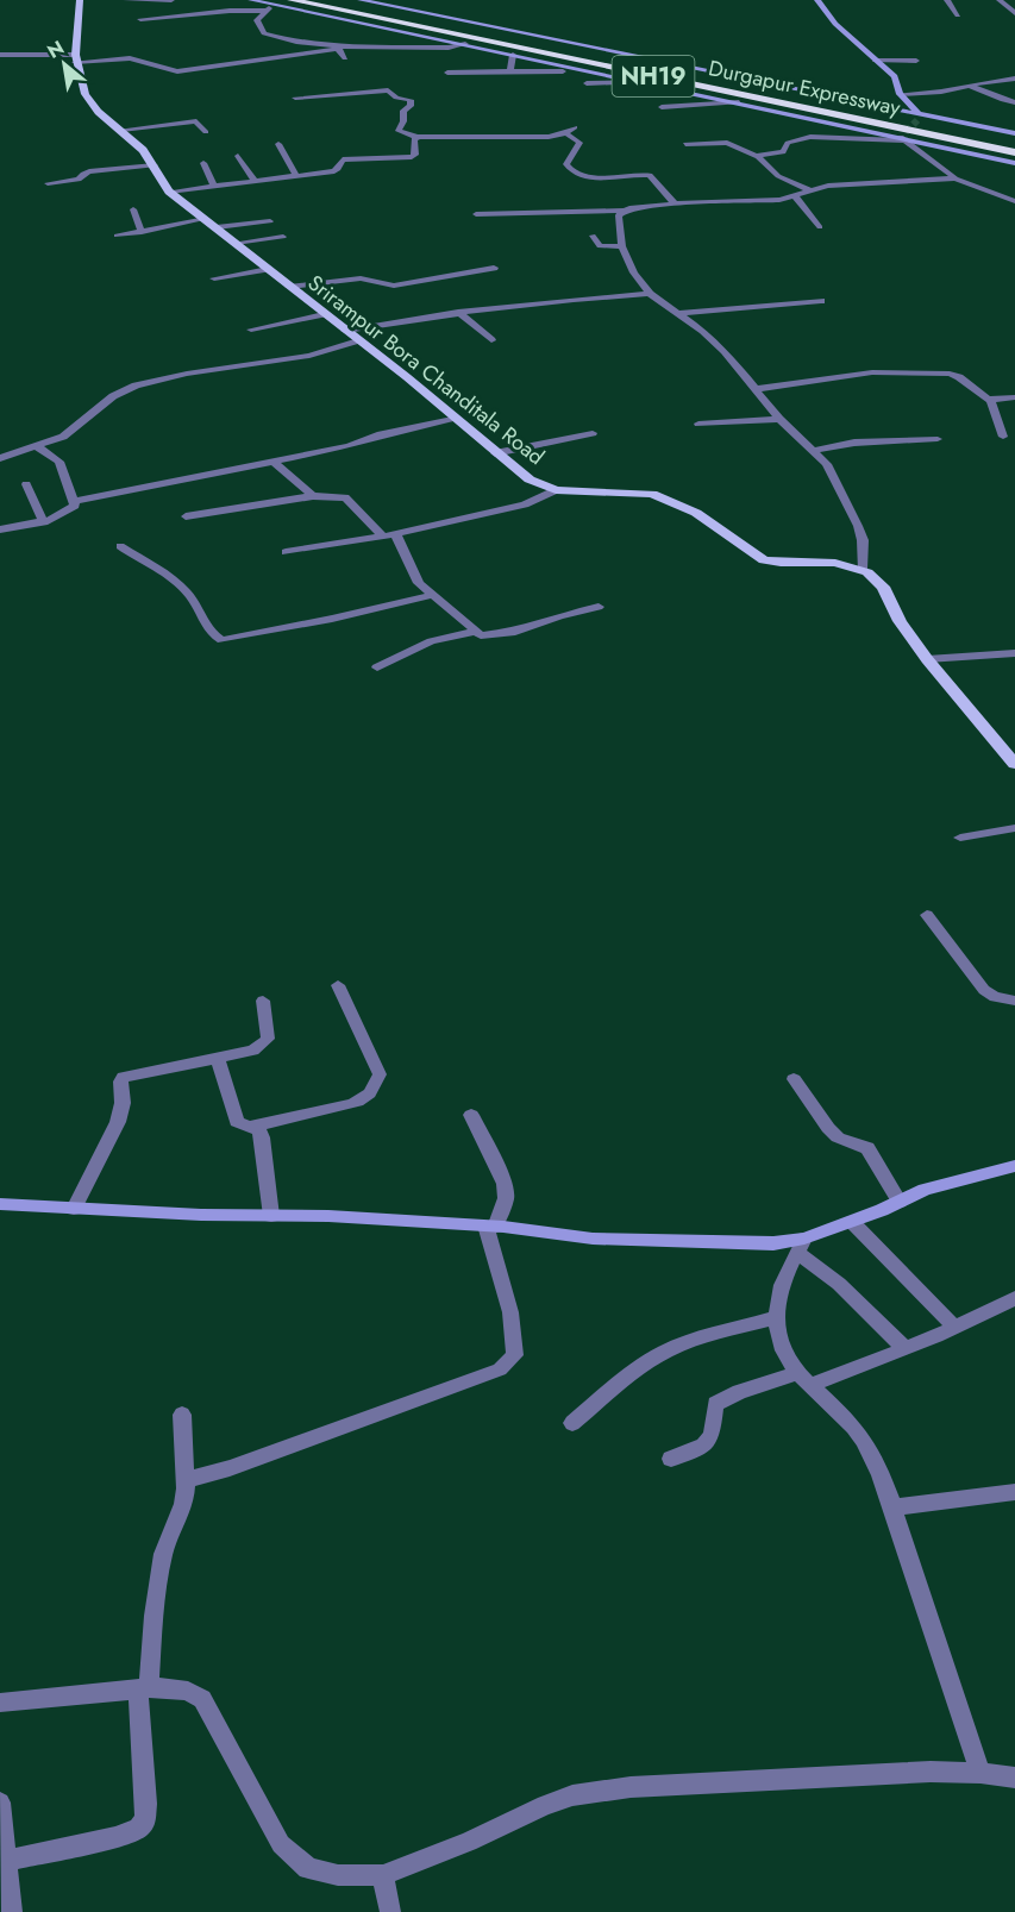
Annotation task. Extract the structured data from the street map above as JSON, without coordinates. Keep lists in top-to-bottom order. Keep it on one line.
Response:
{"streets":{"highway":["NH19","Durgapur Expressway"],"main road":["Srirampur Bora Chanditala Road"]},"north":"top left"}
